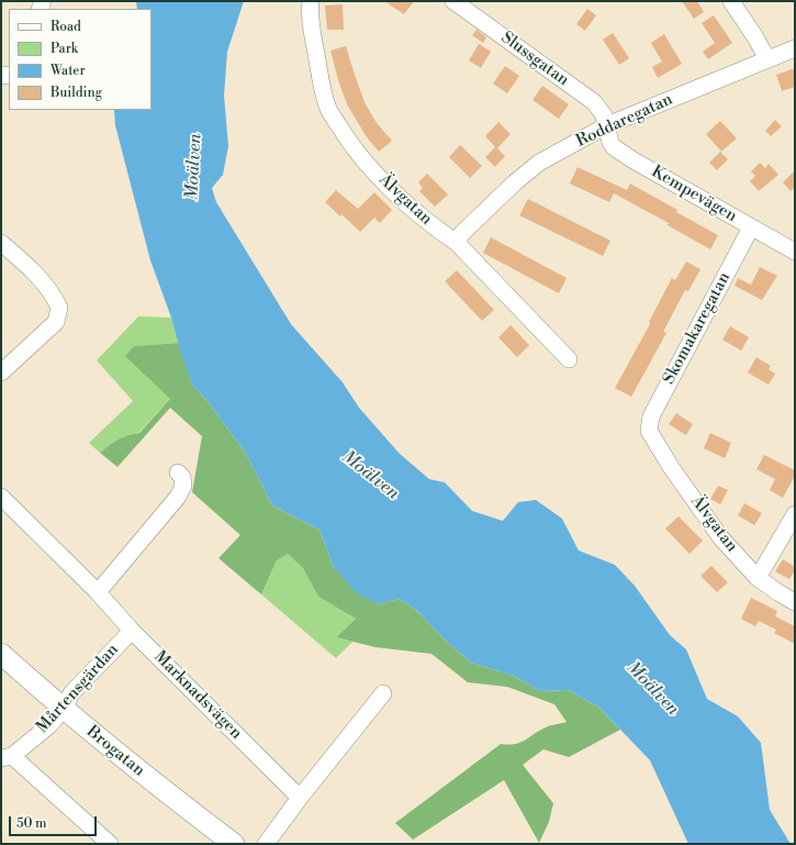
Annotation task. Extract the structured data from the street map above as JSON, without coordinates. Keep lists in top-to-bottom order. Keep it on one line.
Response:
{"streets":{"main road":["Brogatan"],"street":["Slussgatan","Roddaregatan","Kempevägen","Älvgatan","Skomakaregatan","Mårtensgärdan","Marknadsvägen"]},"crossings":[["Slussgatan","Roddaregatan"],["Slussgatan","Kempevägen"],["Roddaregatan","Kempevägen"],["Roddaregatan","Älvgatan"],["Kempevägen","Skomakaregatan"],["Älvgatan","Skomakaregatan"],["Mårtensgärdan","Marknadsvägen"],["Mårtensgärdan","Brogatan"]],"water":["Moälven"],"legend":["Road","Park","Water","Building"],"scale_bar":"50 m"}
